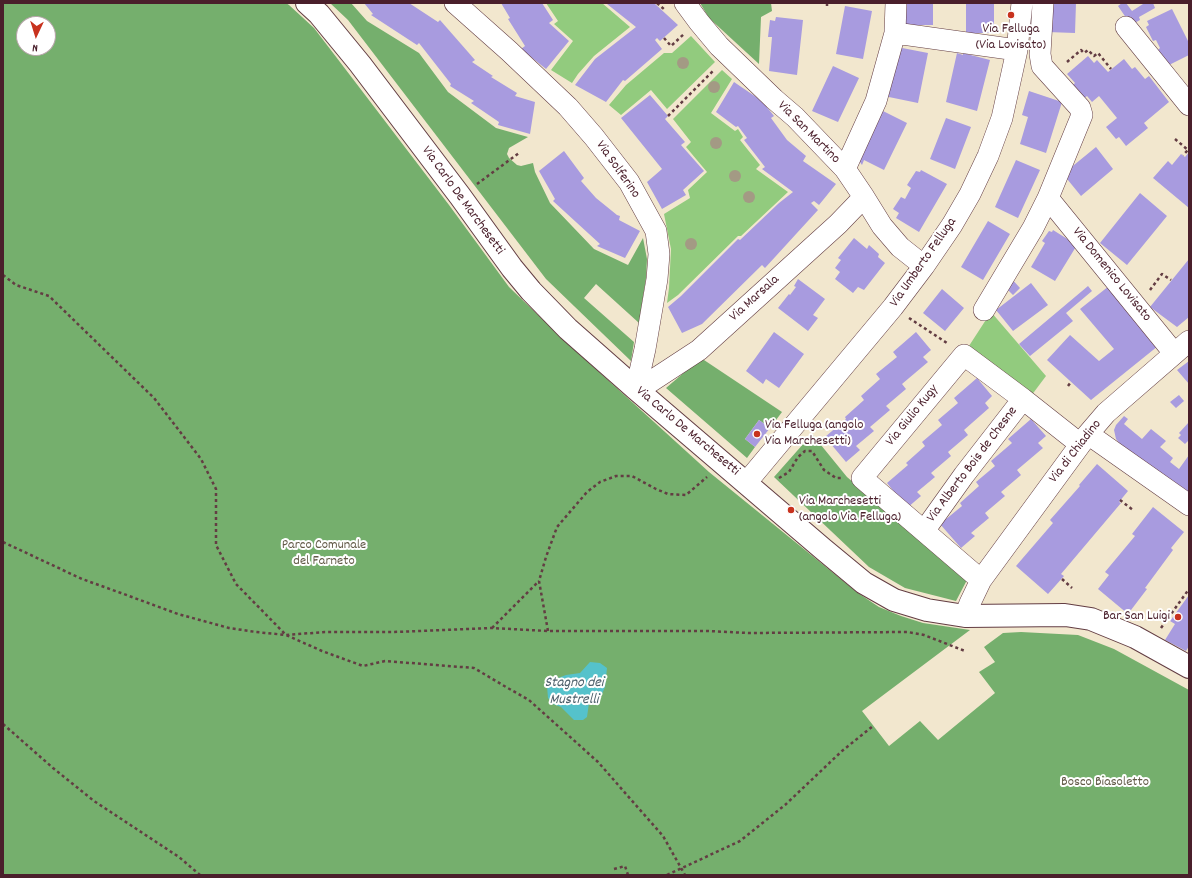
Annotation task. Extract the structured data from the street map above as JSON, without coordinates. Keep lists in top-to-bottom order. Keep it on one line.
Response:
{"streets":{"main road":["Via Carlo De Marchesetti"],"street":["Via San Martino","Via Solferino","Via Umberto Felluga","Via Domenico Lovisato","Via Marsala","Via Giulio Kugy","Via di Chiadino","Via Alberto Bois de Chesne"]},"crossings":[["Via San Martino","Via Umberto Felluga"],["Via San Martino","Via Marsala"],["Via Solferino","Via Carlo De Marchesetti"],["Via Solferino","Via Marsala"],["Via Carlo De Marchesetti","Via Umberto Felluga"],["Via Carlo De Marchesetti","Via Marsala"],["Via Carlo De Marchesetti","Via di Chiadino"],["Via Domenico Lovisato","Via di Chiadino"],["Via Giulio Kugy","Via Alberto Bois de Chesne"]],"water":["Stagno dei Mustrelli"],"parks":["Parco Comunale del Farneto","Bosco Biasoletto"],"places":["Via Felluga (Via Lovisato)","Via Felluga (angolo Via Marchesetti)","Via Marchesetti (angolo Via Felluga)","Bar San Luigi"],"north":"bottom"}
